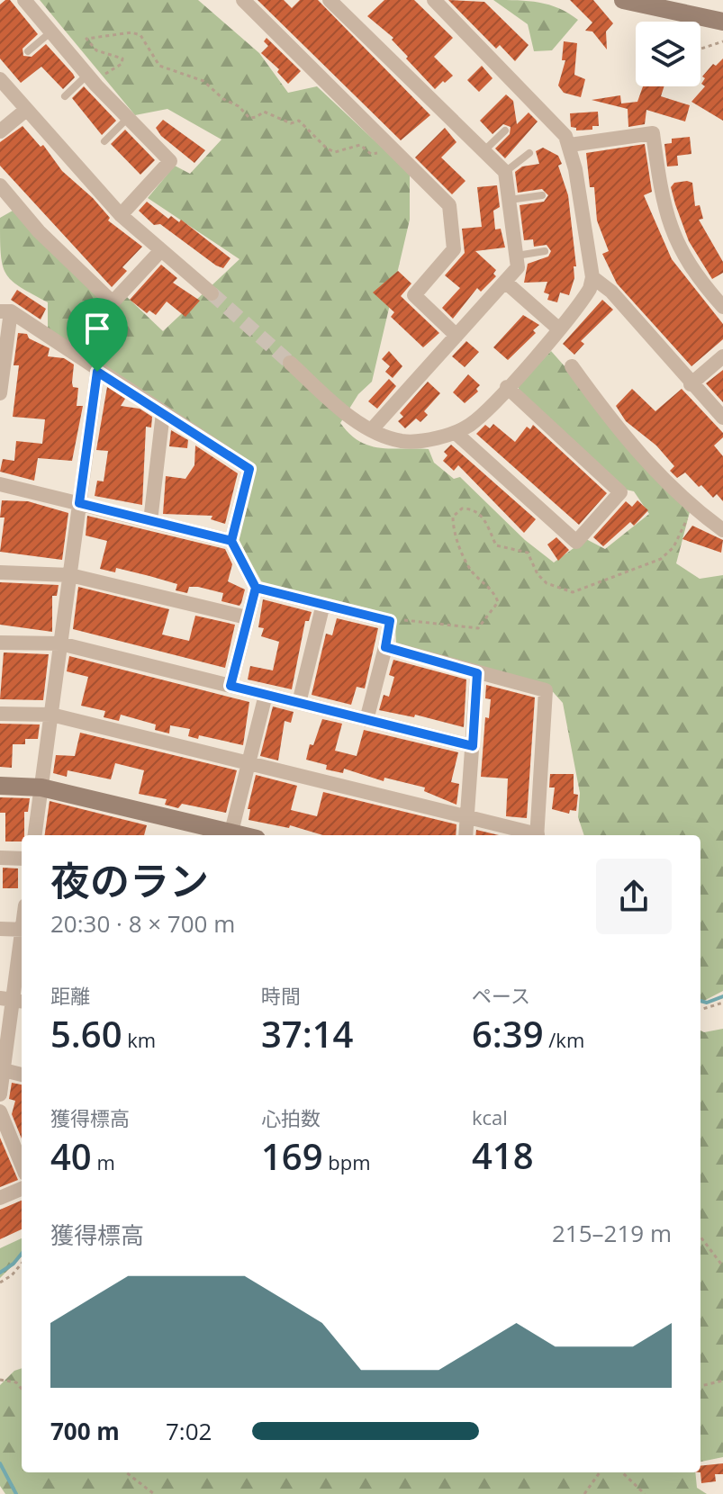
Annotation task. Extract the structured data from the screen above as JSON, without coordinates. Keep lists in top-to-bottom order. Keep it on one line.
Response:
{"page":{"heading":["夜のラン","20:30 · 8 × 700 m"],"stats":[["距離","5.60 km"],["時間","37:14"],["ペース","6:39 /km"],["獲得標高","40 m"],["心拍数","169 bpm"],["kcal","418"]],"chart":["獲得標高","215–219 m"],"list":[{"name":"700 m","note":"7:02"}]}}
